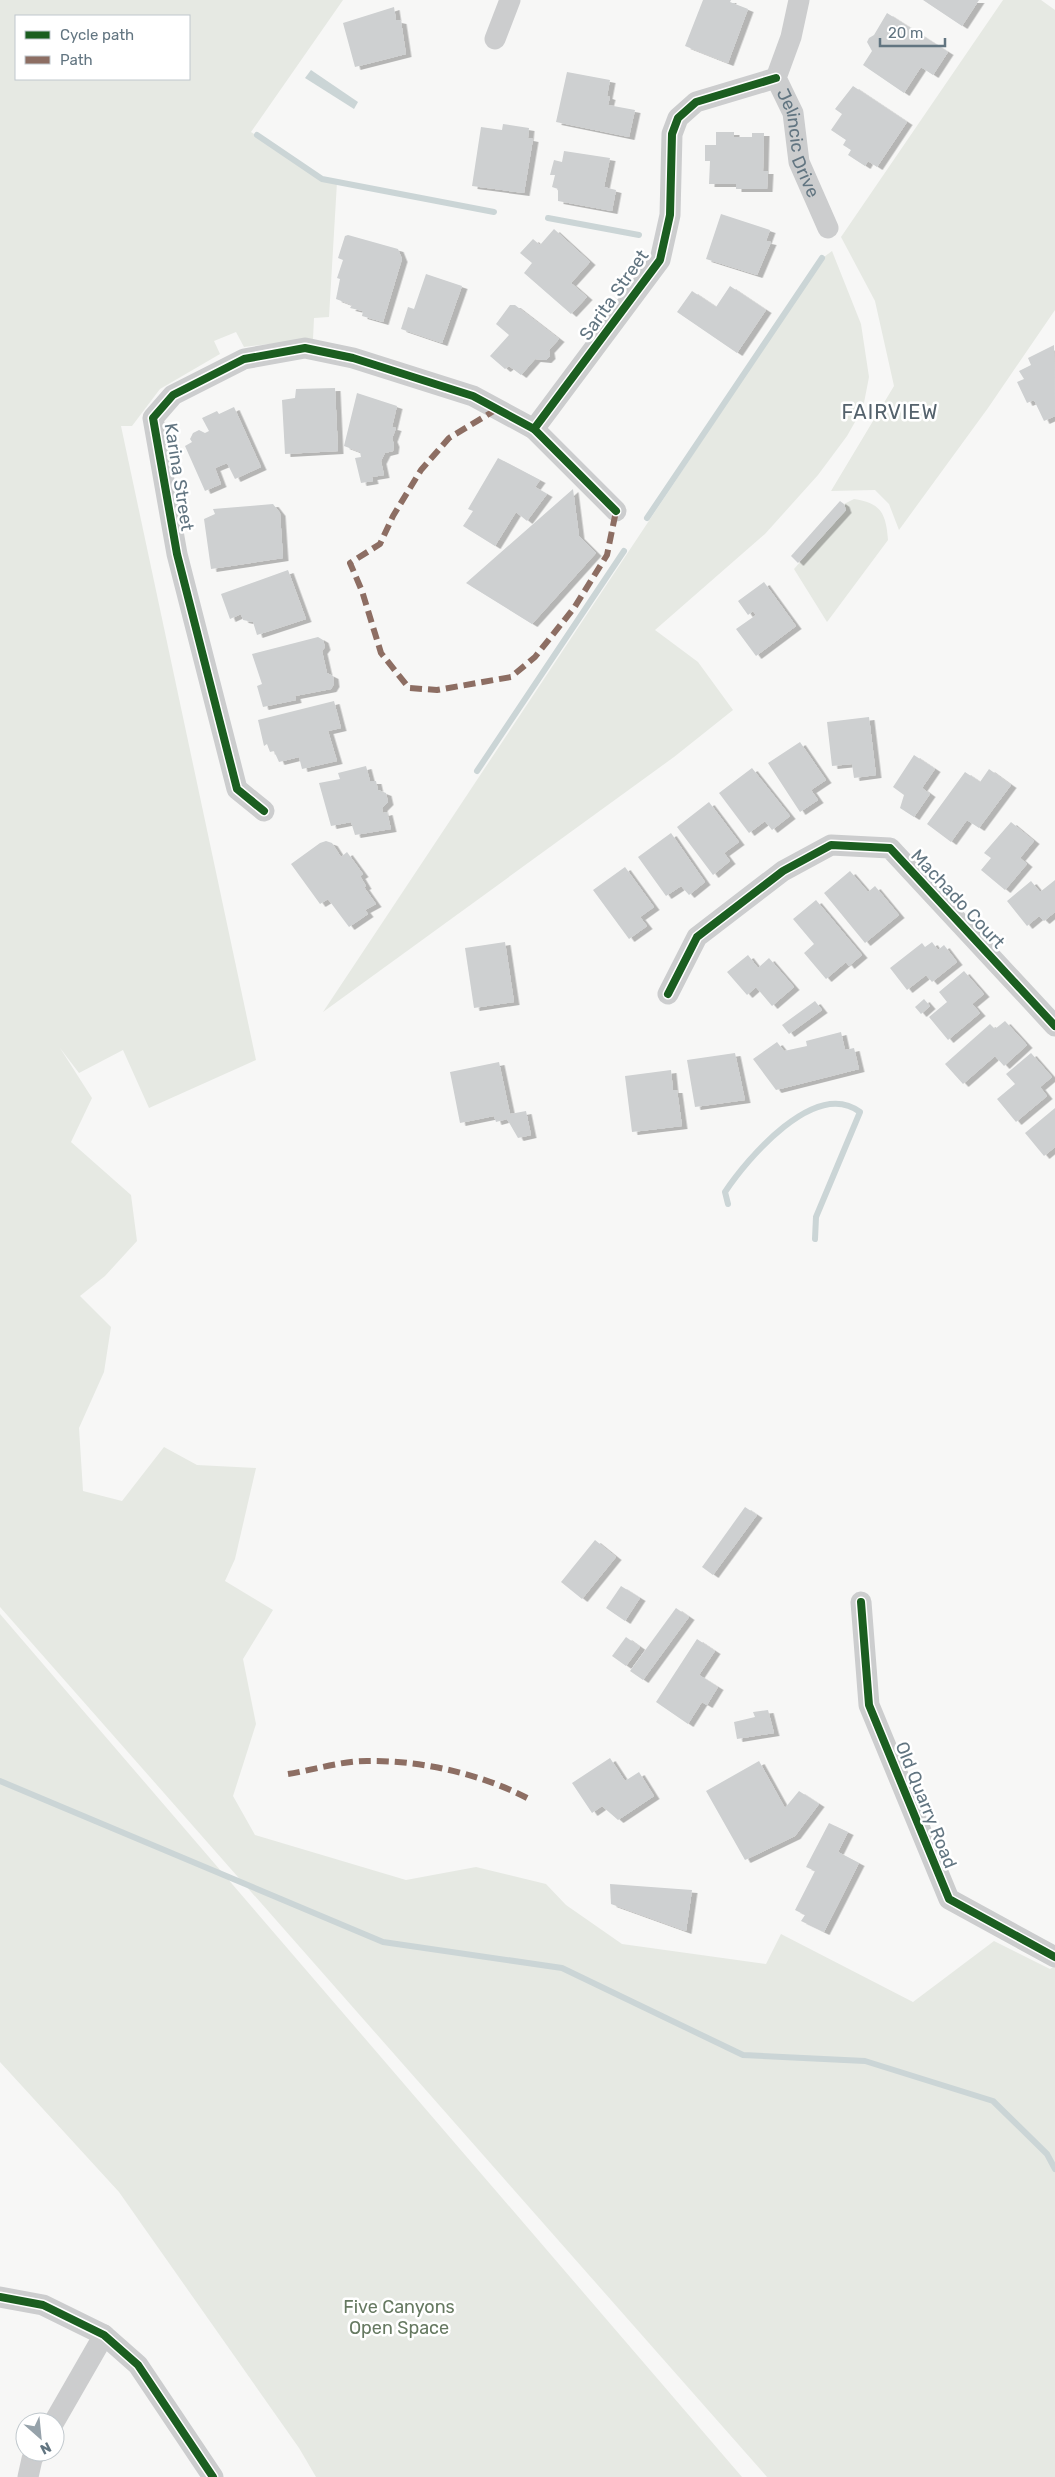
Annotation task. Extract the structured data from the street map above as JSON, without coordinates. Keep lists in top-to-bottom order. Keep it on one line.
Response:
{"streets":{"street":["Jelincic Drive","Sarita Street","Karina Street","Machado Court","Old Quarry Road"]},"crossings":[["Jelincic Drive","Sarita Street"],["Sarita Street","Karina Street"]],"districts":["FAIRVIEW"],"parks":["Five Canyons Open Space"],"legend":["Cycle path","Path"],"scale_bar":"20 m","north":"bottom right"}
